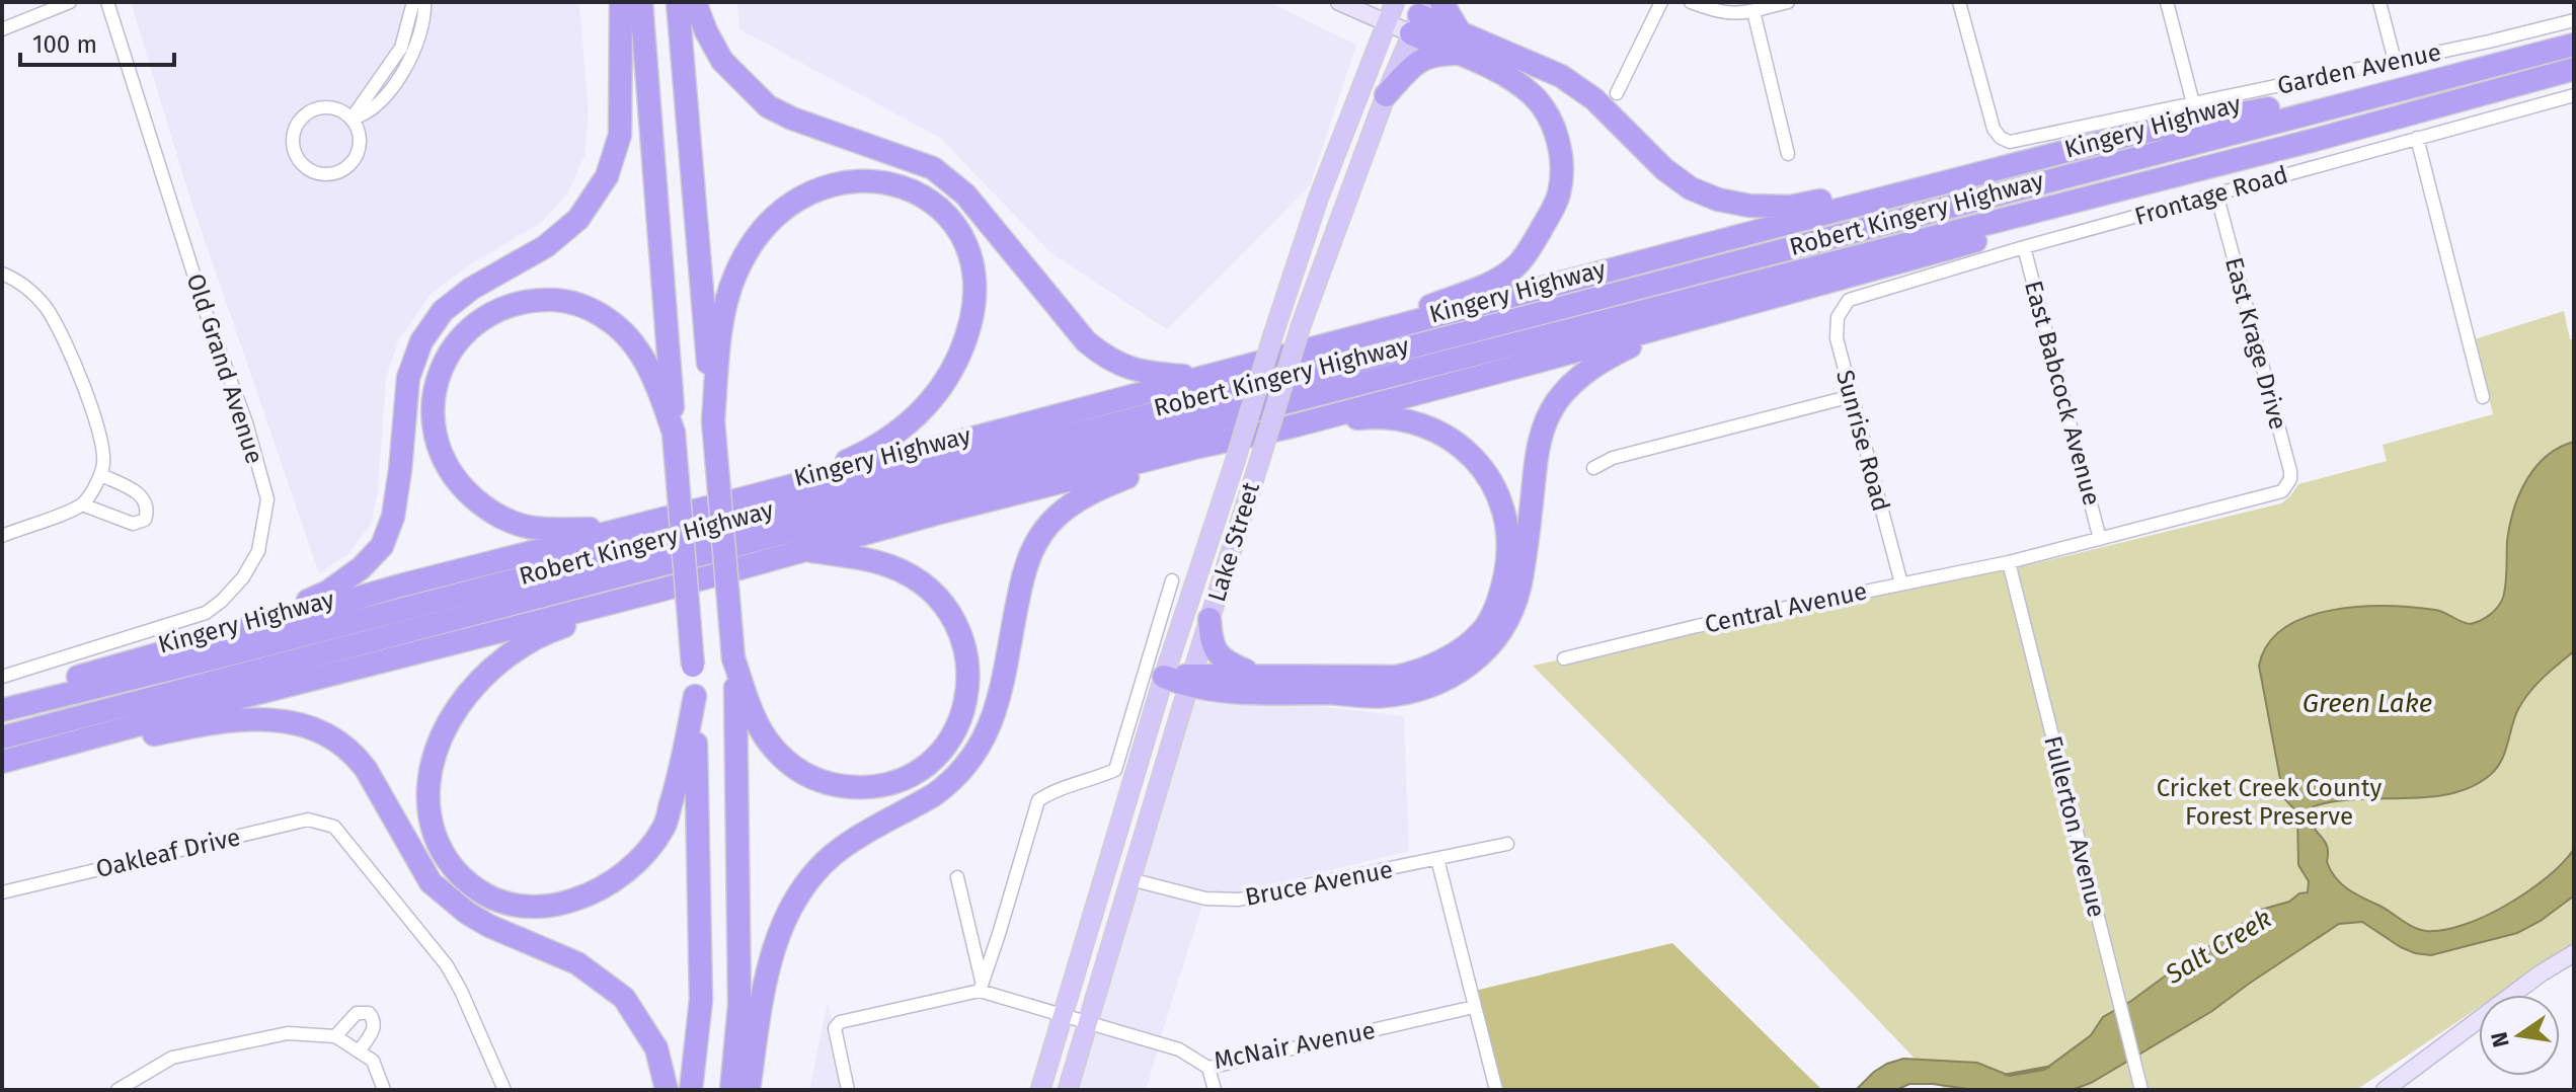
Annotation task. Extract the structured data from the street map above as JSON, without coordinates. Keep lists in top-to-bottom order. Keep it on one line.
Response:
{"streets":{"highway":["Kingery Highway","Robert Kingery Highway"],"main road":["Lake Street"],"street":["Garden Avenue","Frontage Road","East Krage Drive","Old Grand Avenue","East Babcock Avenue","Sunrise Road","Central Avenue","Fullerton Avenue","Oakleaf Drive","Bruce Avenue","McNair Avenue"]},"crossings":[["Frontage Road","East Krage Drive"],["Frontage Road","East Babcock Avenue"],["Frontage Road","Sunrise Road"],["East Krage Drive","Central Avenue"],["East Babcock Avenue","Central Avenue"],["Sunrise Road","Central Avenue"],["Lake Street","Bruce Avenue"],["Lake Street","McNair Avenue"],["Central Avenue","Fullerton Avenue"]],"water":["Green Lake","Salt Creek"],"parks":["Cricket Creek County Forest Preserve"],"scale_bar":"100 m","north":"left"}
